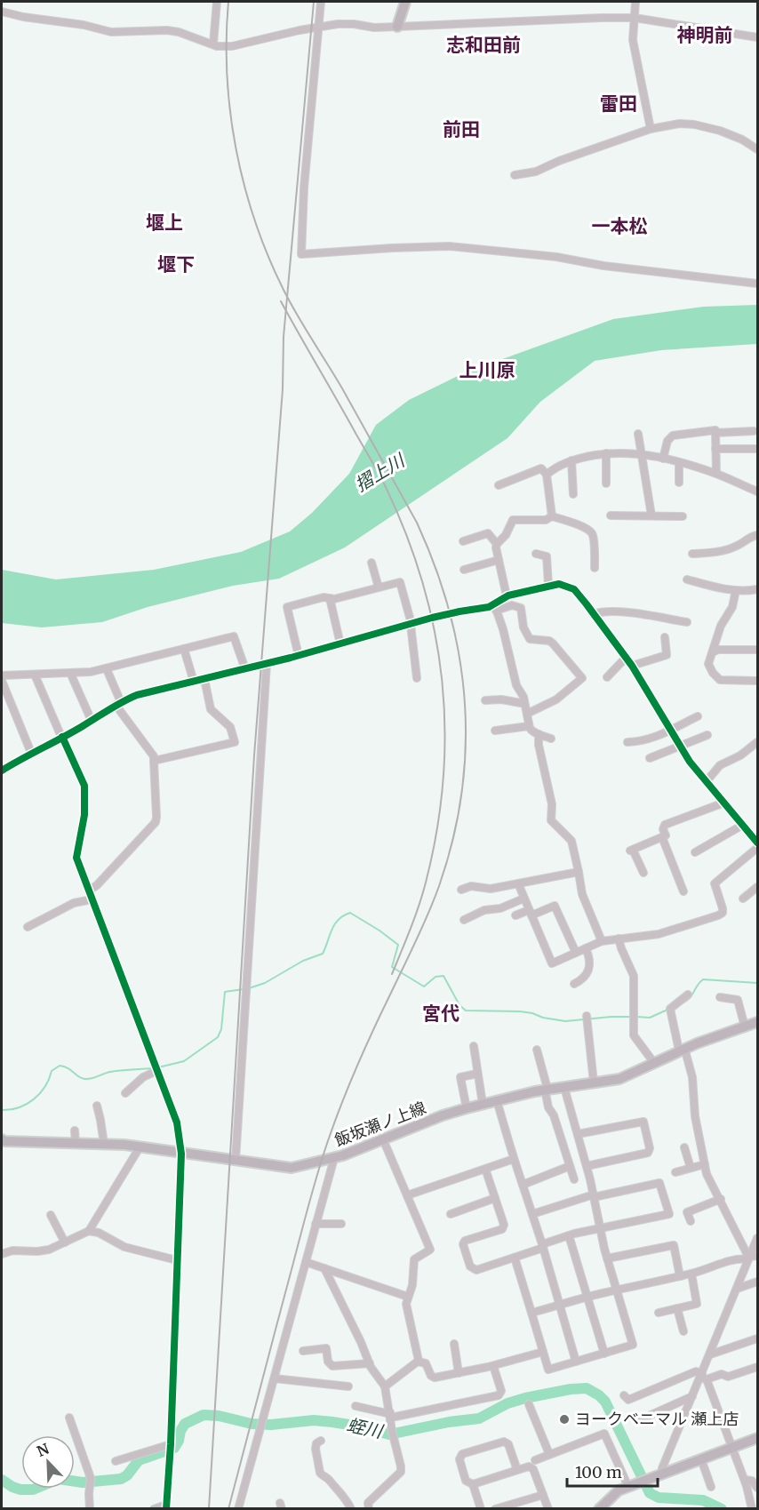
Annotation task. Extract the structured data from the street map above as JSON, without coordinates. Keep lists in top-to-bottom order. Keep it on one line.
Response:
{"streets":{"main road":["飯坂瀬ノ上線"]},"districts":["神明前","志和田前","雷田","前田","堰上","一本松","堰下","上川原","宮代"],"water":["摺上川","蛭川"],"places":["ヨークベニマル 瀬上店"],"scale_bar":"100 m","north":"top left"}
